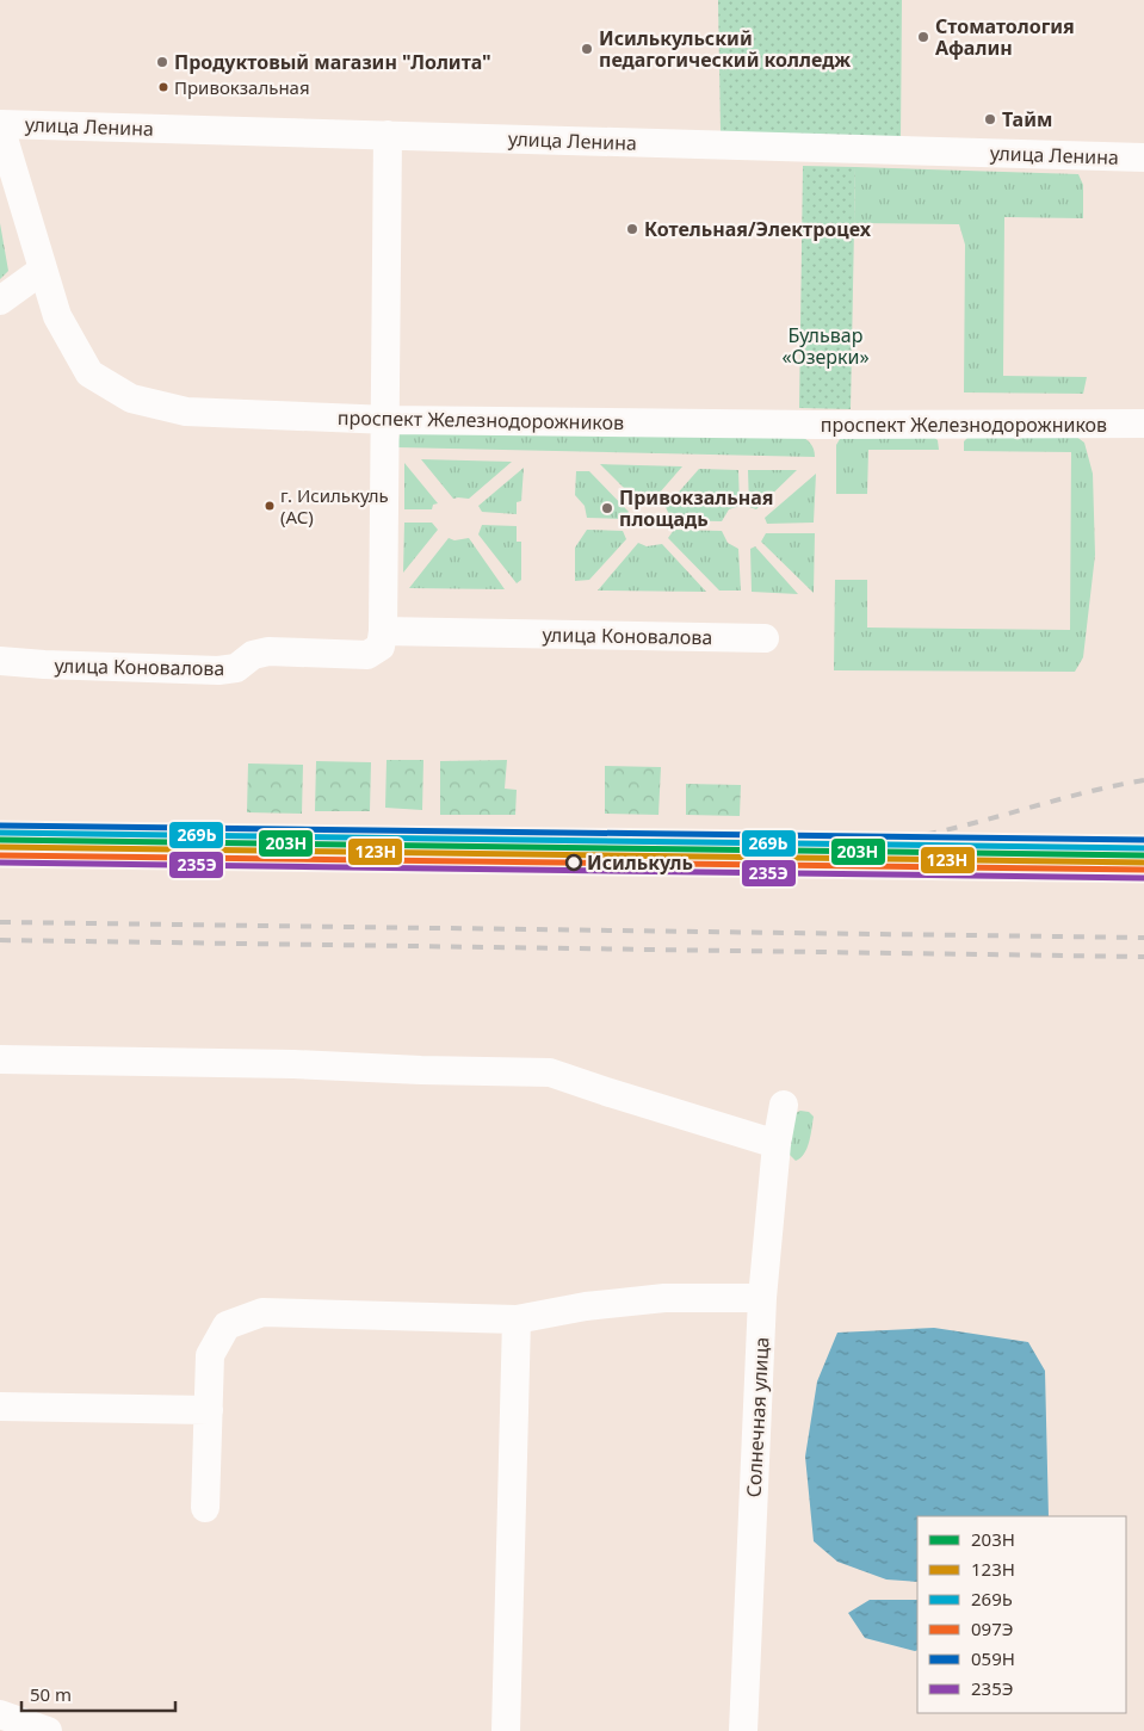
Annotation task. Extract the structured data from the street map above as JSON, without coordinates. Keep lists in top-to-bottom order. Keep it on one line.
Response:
{"streets":{"street":["улица Ленина","проспект Железнодорожников","улица Коновалова","Солнечная улица"]},"crossings":[["улица Ленина","проспект Железнодорожников"]],"parks":["Бульвар «Озерки»"],"places":["Стоматология Афалин","Исилькульский педагогический колледж","Продуктовый магазин \"Лолита\"","Привокзальная","Тайм","Котельная/Электроцех","г. Исилькуль (АС)","Привокзальная площадь","Исилькуль"],"lines":["transit line 059Н","transit line 269Ь","transit line 203Н","transit line 123Н","transit line 097Э","transit line 235Э"],"legend":["203Н","123Н","269Ь","097Э","059Н","235Э"],"scale_bar":"50 m"}
